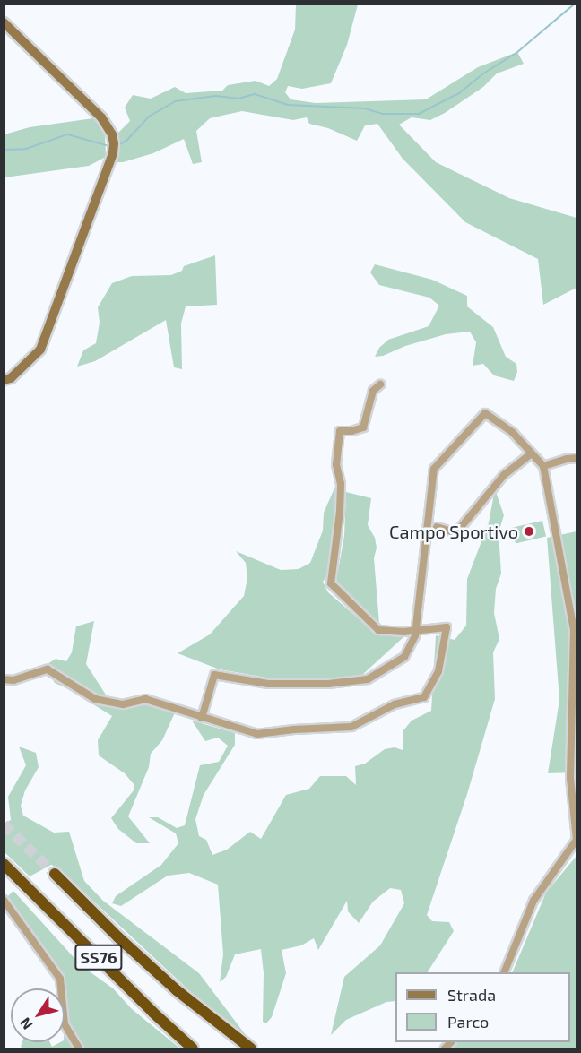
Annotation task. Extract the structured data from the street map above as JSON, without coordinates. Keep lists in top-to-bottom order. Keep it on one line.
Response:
{"streets":{"highway":["SS76"]},"places":["Campo Sportivo"],"legend":["Strada","Parco"],"north":"bottom left"}
